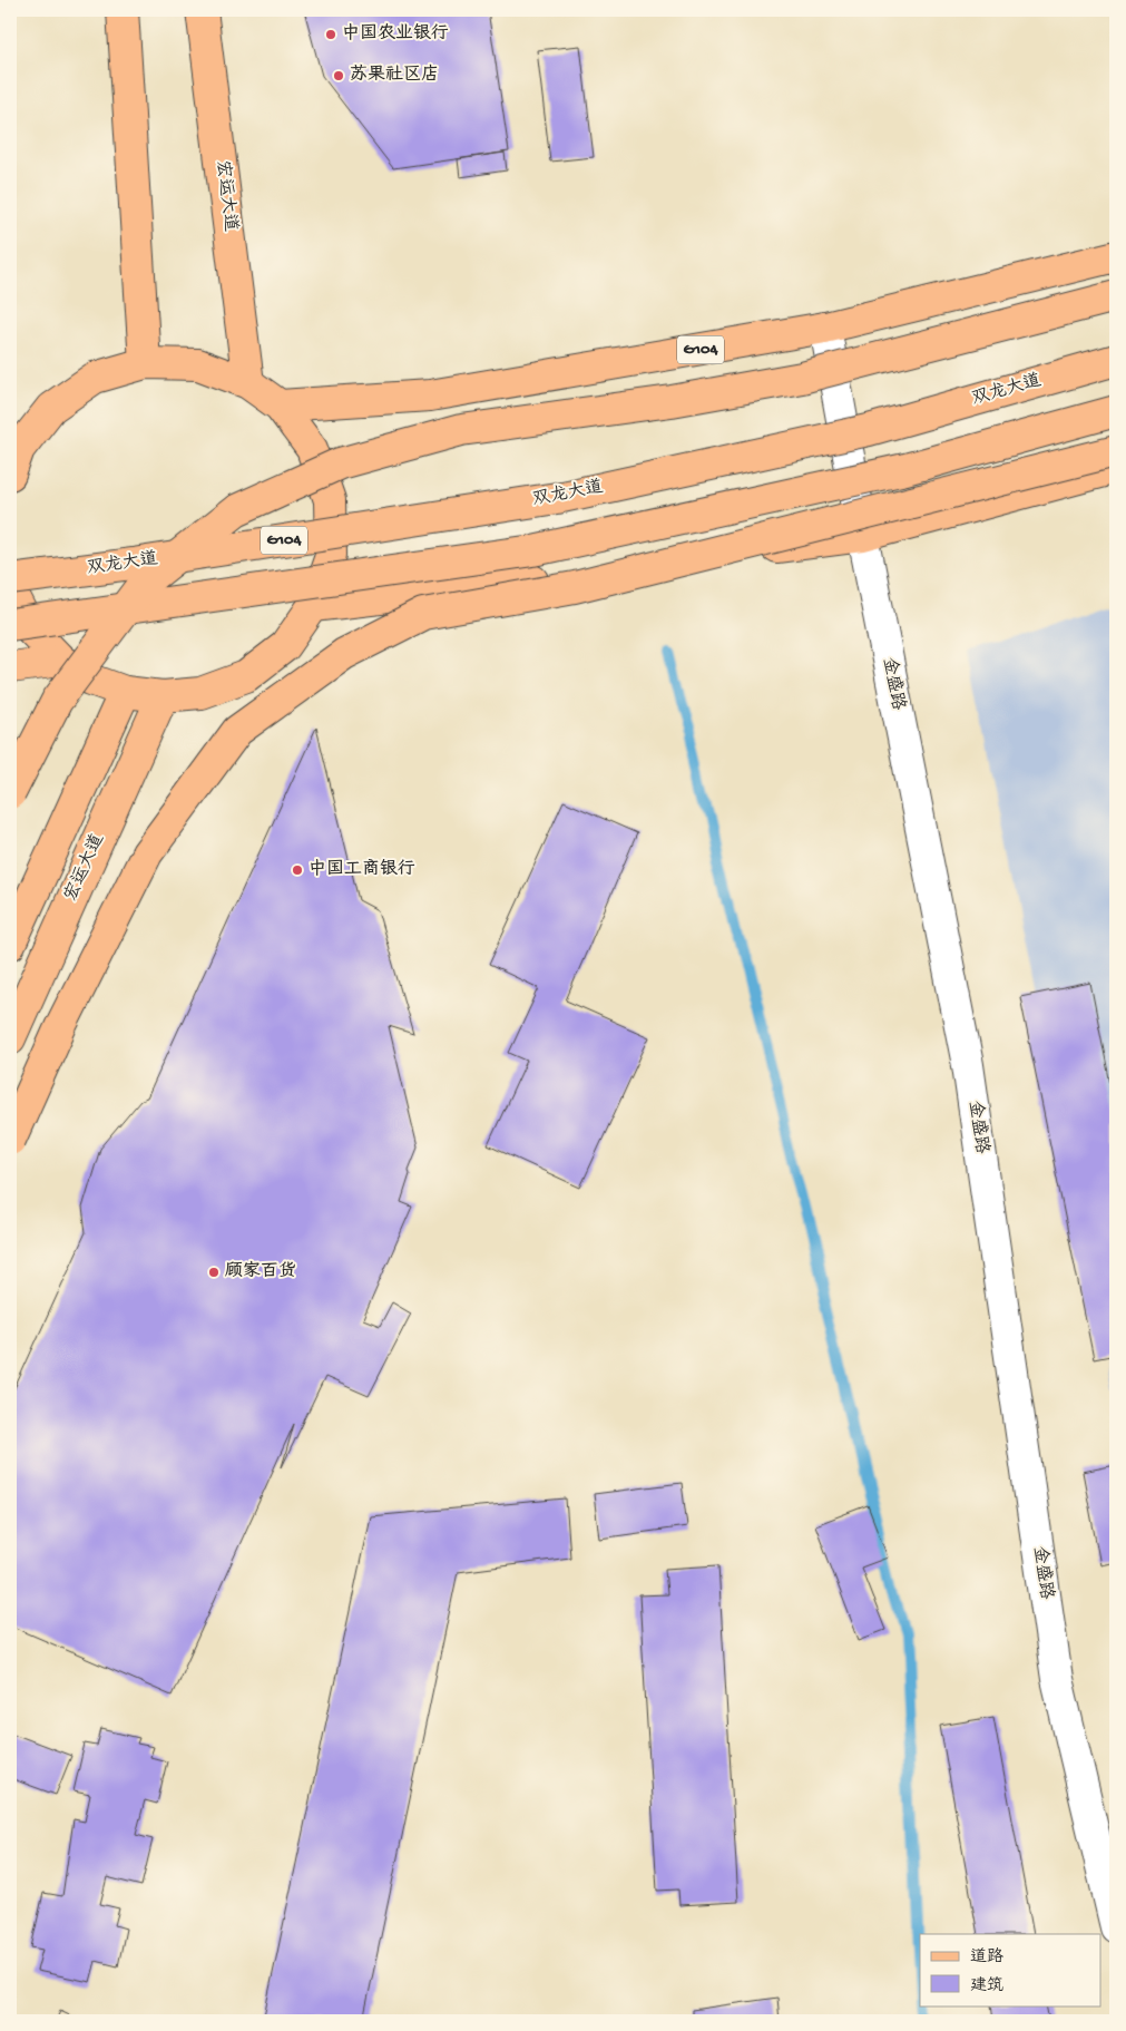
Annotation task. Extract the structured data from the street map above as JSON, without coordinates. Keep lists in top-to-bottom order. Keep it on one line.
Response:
{"streets":{"main road":["宏运大道","G104","双龙大道"],"street":["金盛路"]},"crossings":[["G104","金盛路"]],"places":["中国农业银行","苏果社区店","中国工商银行","顾家百货"],"legend":["道路","建筑"]}
